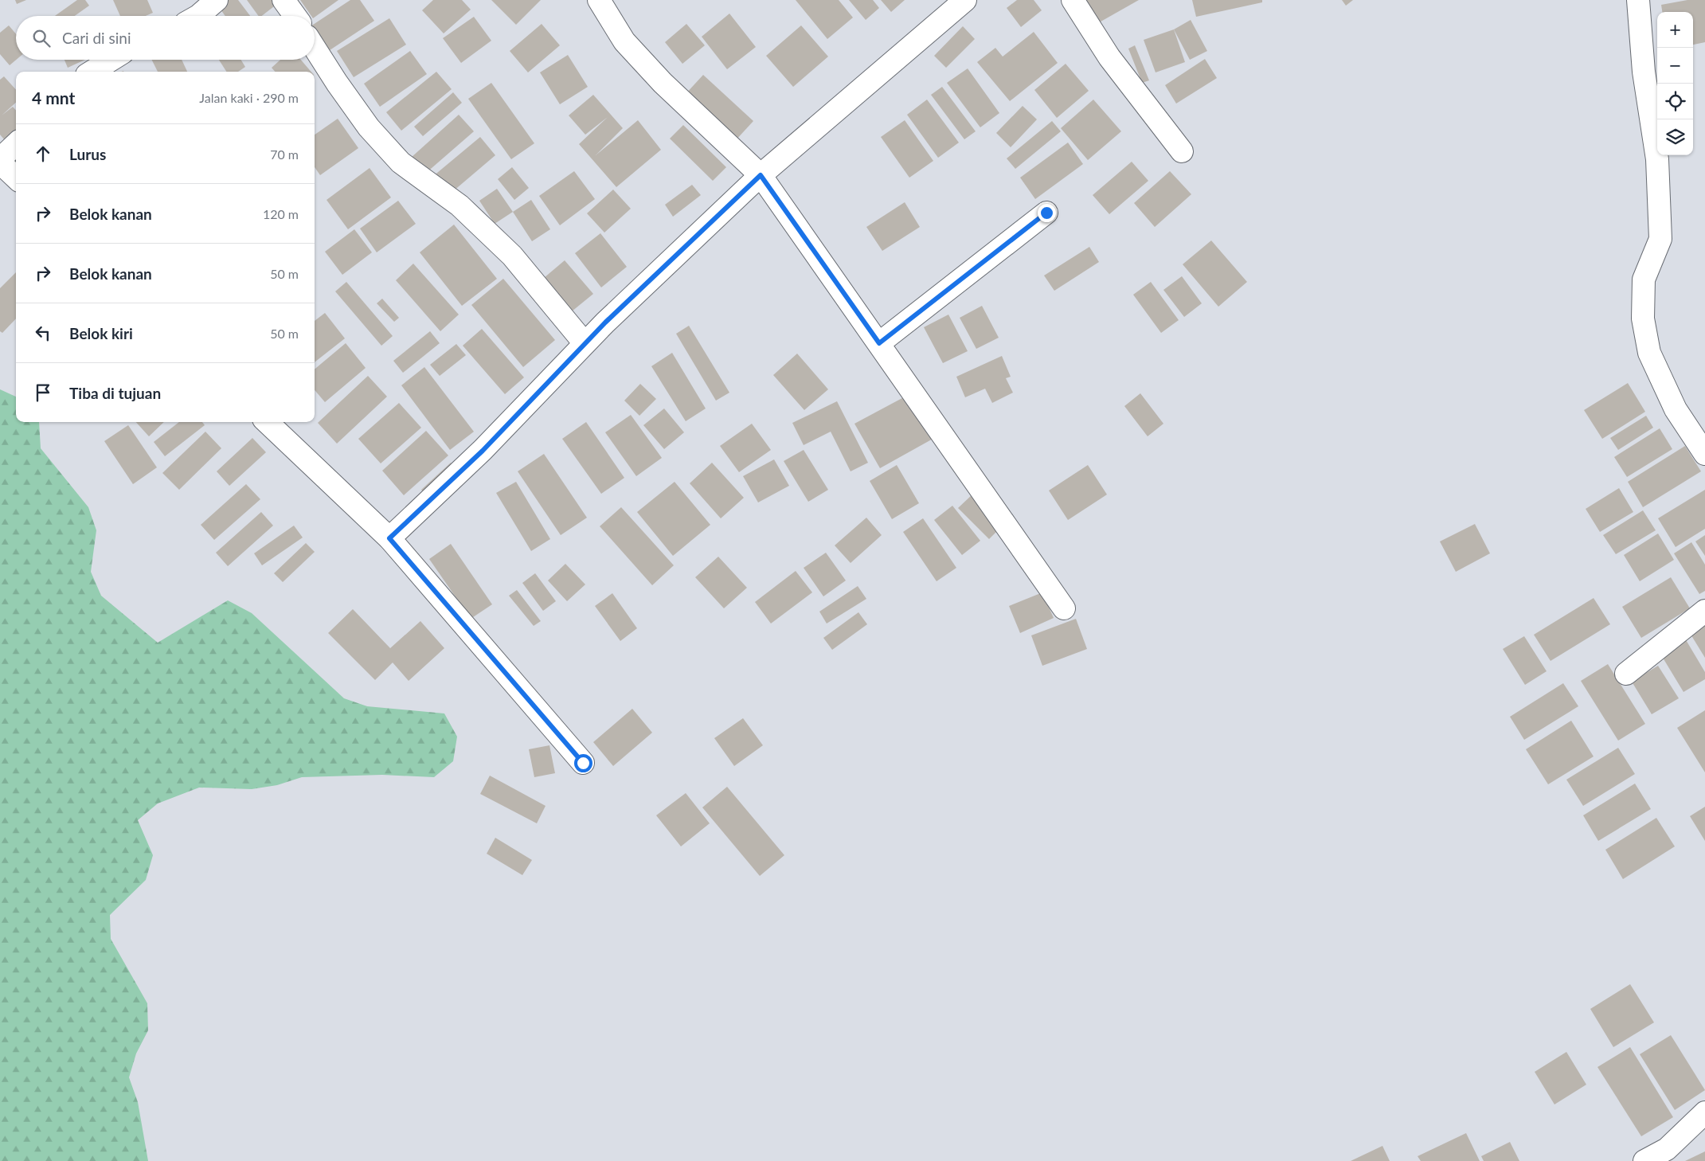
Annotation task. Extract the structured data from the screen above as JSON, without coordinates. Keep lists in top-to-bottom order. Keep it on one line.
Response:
{"page":{"map_buttons":["+","−"],"search":"Cari di sini","heading":["4 mnt","Jalan kaki · 290 m"],"list":[["Lurus","70 m"],["Belok kanan","120 m"],["Belok kanan","50 m"],["Belok kiri","50 m"],"Tiba di tujuan"]}}
